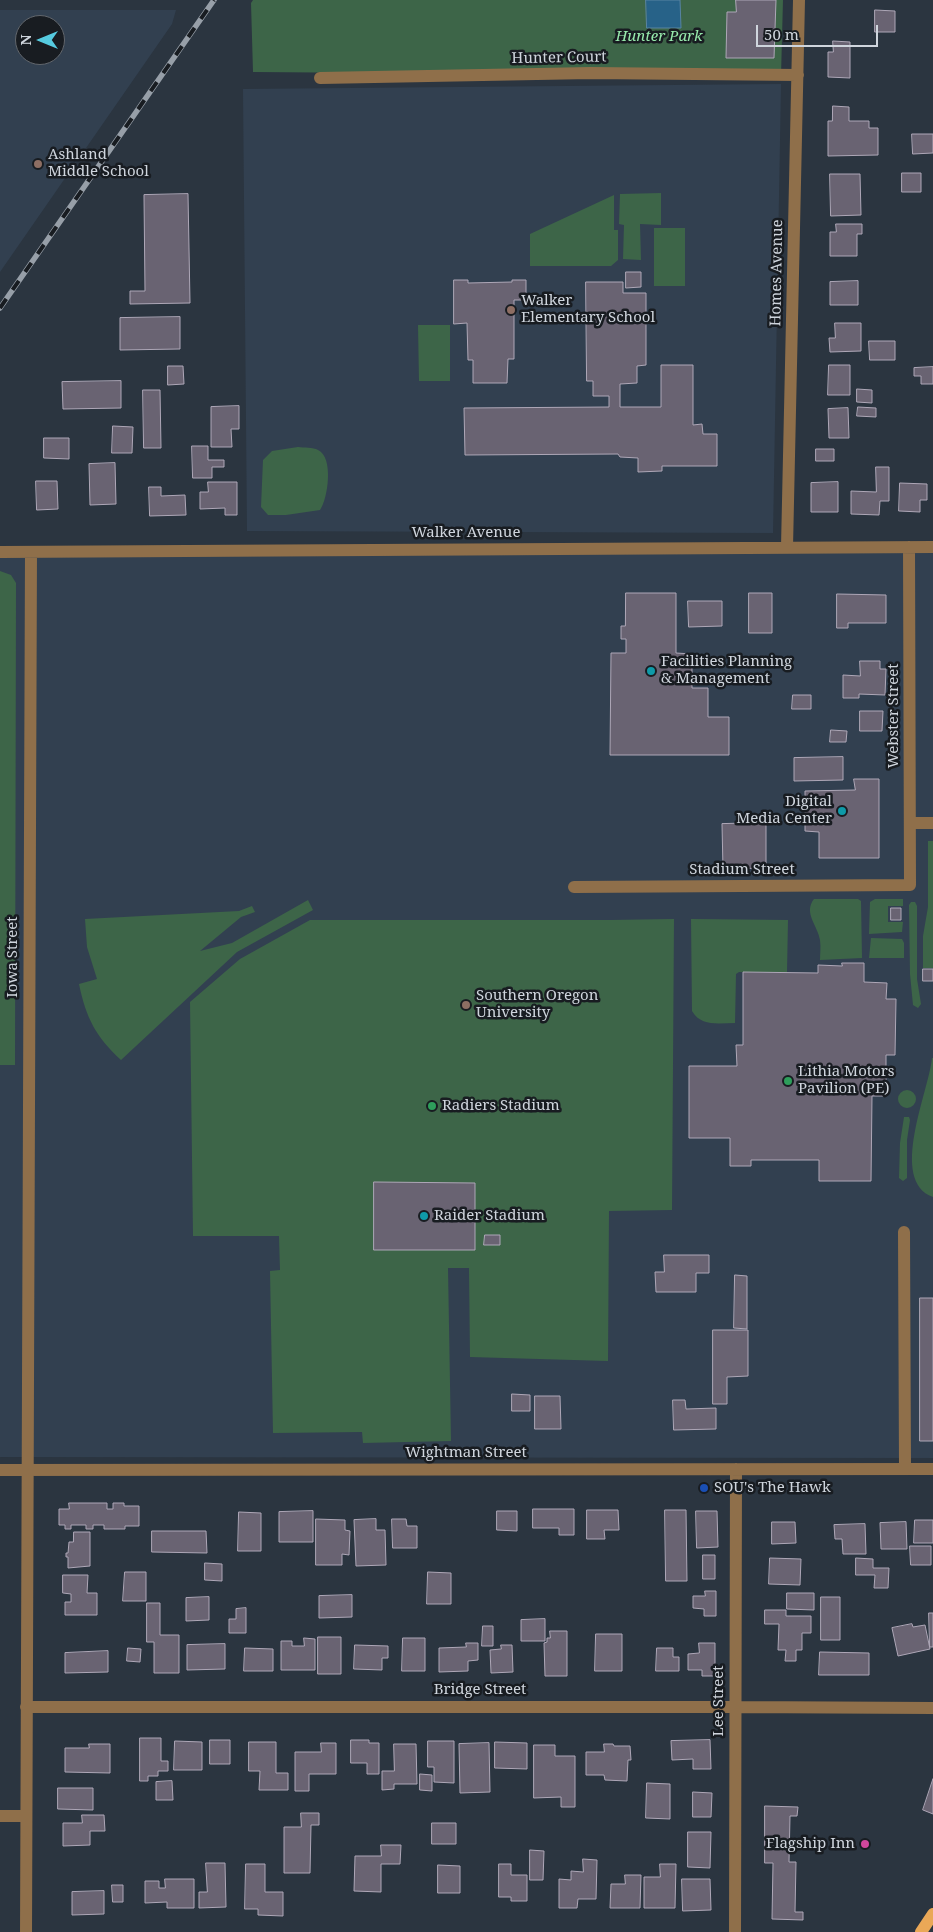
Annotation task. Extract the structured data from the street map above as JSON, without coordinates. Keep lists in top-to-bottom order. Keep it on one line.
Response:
{"streets":{"street":["Hunter Court","Homes Avenue","Walker Avenue","Webster Street","Stadium Street","Iowa Street","Wightman Street","Bridge Street","Lee Street"]},"crossings":[["Hunter Court","Homes Avenue"],["Homes Avenue","Walker Avenue"],["Walker Avenue","Webster Street"],["Walker Avenue","Iowa Street"],["Webster Street","Stadium Street"],["Iowa Street","Wightman Street"],["Iowa Street","Bridge Street"],["Wightman Street","Lee Street"],["Bridge Street","Lee Street"]],"parks":["Hunter Park"],"places":["Ashland Middle School","Walker Elementary School","Facilities Planning & Management","Digital Media Center","Southern Oregon University","Lithia Motors Pavilion (PE)","Radiers Stadium","Raider Stadium","SOU's The Hawk","Flagship Inn"],"scale_bar":"50 m","north":"left"}
